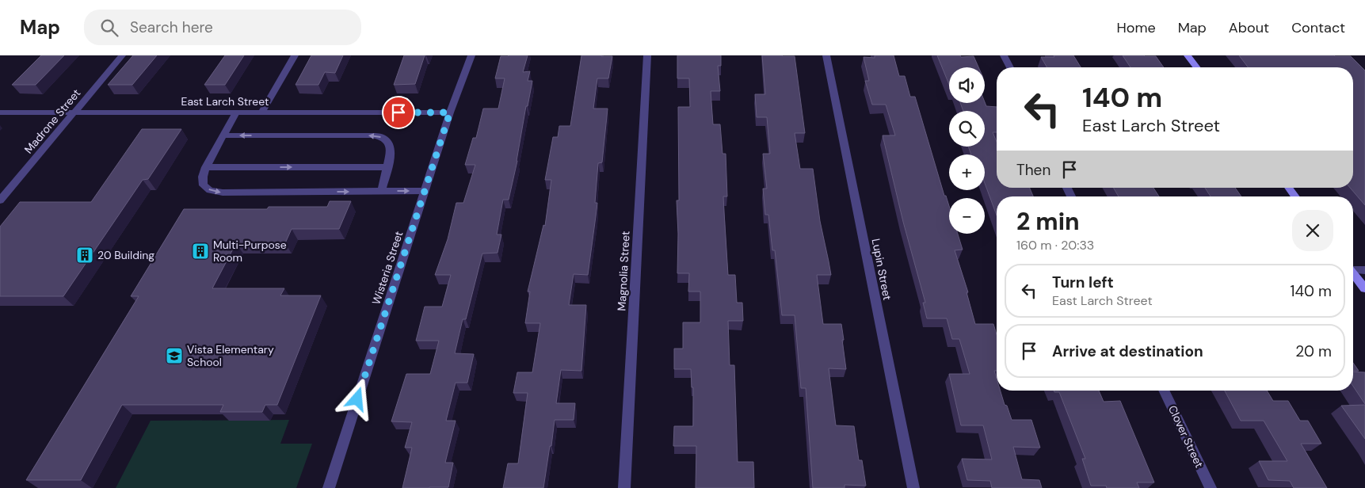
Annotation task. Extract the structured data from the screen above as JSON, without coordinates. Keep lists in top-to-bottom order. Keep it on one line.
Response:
{"streets":{"street":["East Larch Street","Madrone Street","Wisteria Street","Lupin Street","Magnolia Street","Clover Street"]},"crossings":[["East Larch Street","Madrone Street"],["East Larch Street","Wisteria Street"]],"places":{"building":["Multi-Purpose Room","20 Building"],"school or university":["Vista Elementary School"]},"page":{"header":"Map","search":"Search here","nav":["Home","Map","About","Contact"],"map_buttons":["+","−"],"turn":["140 m","East Larch Street"],"then":"Then","heading":["2 min","160 m · 20:33"],"list":[{"name":"Turn left","note":"East Larch Street","value":"140 m"},{"name":"Arrive at destination","value":"20 m"}]}}
